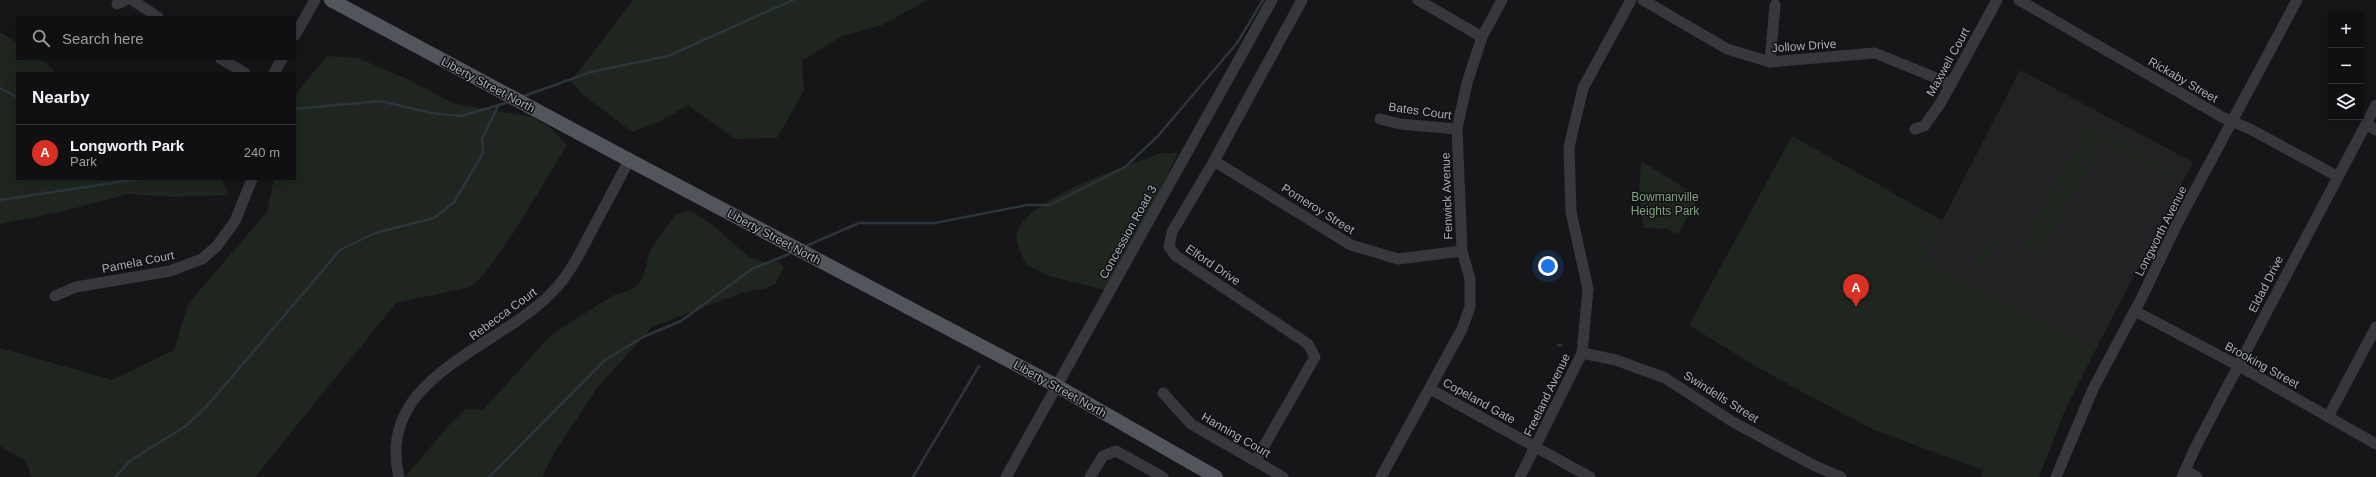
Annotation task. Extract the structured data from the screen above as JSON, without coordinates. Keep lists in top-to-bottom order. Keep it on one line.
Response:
{"streets":{"main road":["Liberty Street North"],"street":["Jollow Drive","Maxwell Court","Rickaby Street","Bates Court","Fenwick Avenue","Pomeroy Street","Longworth Avenue","Concession Road 3","Pamela Court","Elford Drive","Eldad Drive","Rebecca Court","Brooking Street","Freeland Avenue","Swindells Street","Copeland Gate","Hanning Court"]},"crossings":[["Jollow Drive","Maxwell Court"],["Rickaby Street","Longworth Avenue"],["Rickaby Street","Eldad Drive"],["Liberty Street North","Concession Road 3"],["Liberty Street North","Rebecca Court"],["Bates Court","Fenwick Avenue"],["Fenwick Avenue","Pomeroy Street"],["Fenwick Avenue","Copeland Gate"],["Pomeroy Street","Elford Drive"],["Longworth Avenue","Brooking Street"],["Elford Drive","Hanning Court"],["Eldad Drive","Brooking Street"],["Freeland Avenue","Swindells Street"],["Freeland Avenue","Copeland Gate"]],"parks":["Bowmanville Heights Park"],"page":{"map_buttons":["+","−"],"search":"Search here","heading":"Nearby","list":[{"mark":"A","name":"Longworth Park","note":"Park","value":"240 m"}],"pins":"A"}}
